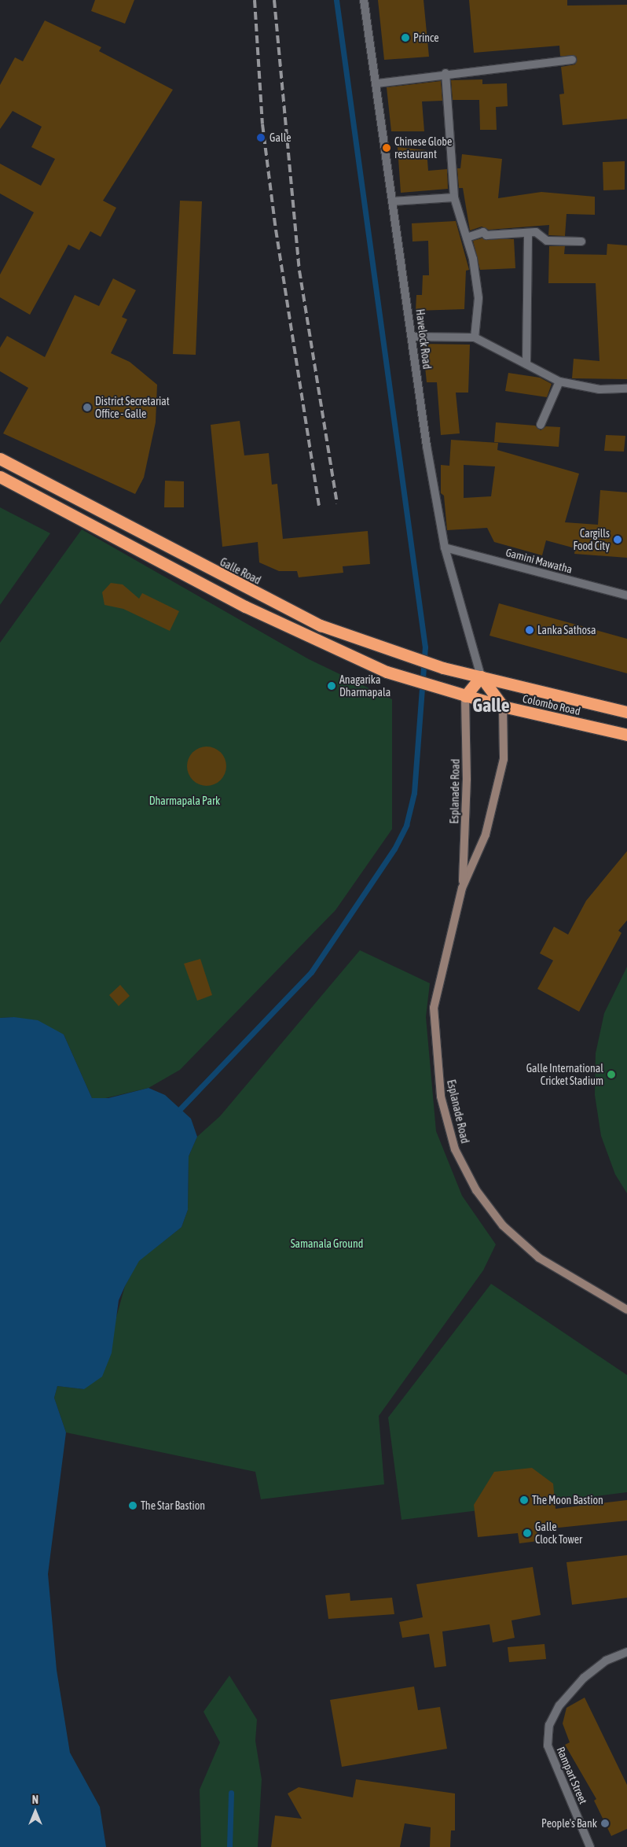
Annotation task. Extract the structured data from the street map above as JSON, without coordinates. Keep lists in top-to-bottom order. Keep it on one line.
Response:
{"streets":{"highway":["Galle Road","Colombo Road"],"street":["Havelock Road","Gamini Mawatha","Esplanade Road","Rampart Street"]},"crossings":[["Havelock Road","Gamini Mawatha"],["Havelock Road","Galle Road"],["Havelock Road","Colombo Road"],["Galle Road","Colombo Road"],["Colombo Road","Esplanade Road"]],"districts":["Galle"],"parks":["Dharmapala Park","Samanala Ground"],"places":["Prince","Galle","Chinese Globe restaurant","District Secretariat Office - Galle","Cargills Food City","Lanka Sathosa","Anagarika Dharmapala","Galle International Cricket Stadium","The Moon Bastion","The Star Bastion","Galle Clock Tower","People's Bank"],"north":"top"}
